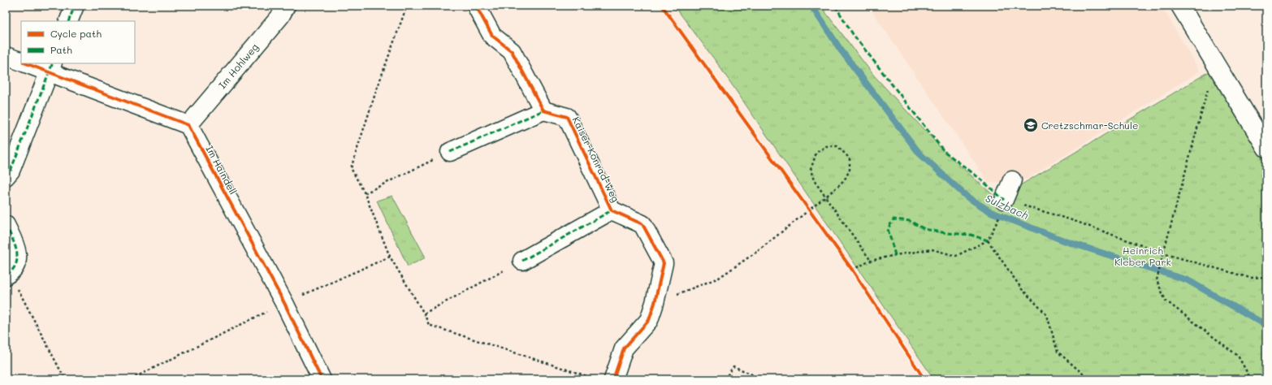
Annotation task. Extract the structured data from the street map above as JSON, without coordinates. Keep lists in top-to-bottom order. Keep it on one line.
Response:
{"streets":{"street":["Im Hohlweg","Kaiser-Konrad-Weg","Im Haindell"]},"crossings":[["Im Hohlweg","Im Haindell"]],"water":["Sulzbach"],"parks":["Heinrich Kleber Park"],"places":{"school or university":["Cretzschmar-Schule"]},"legend":["Cycle path","Path"]}
